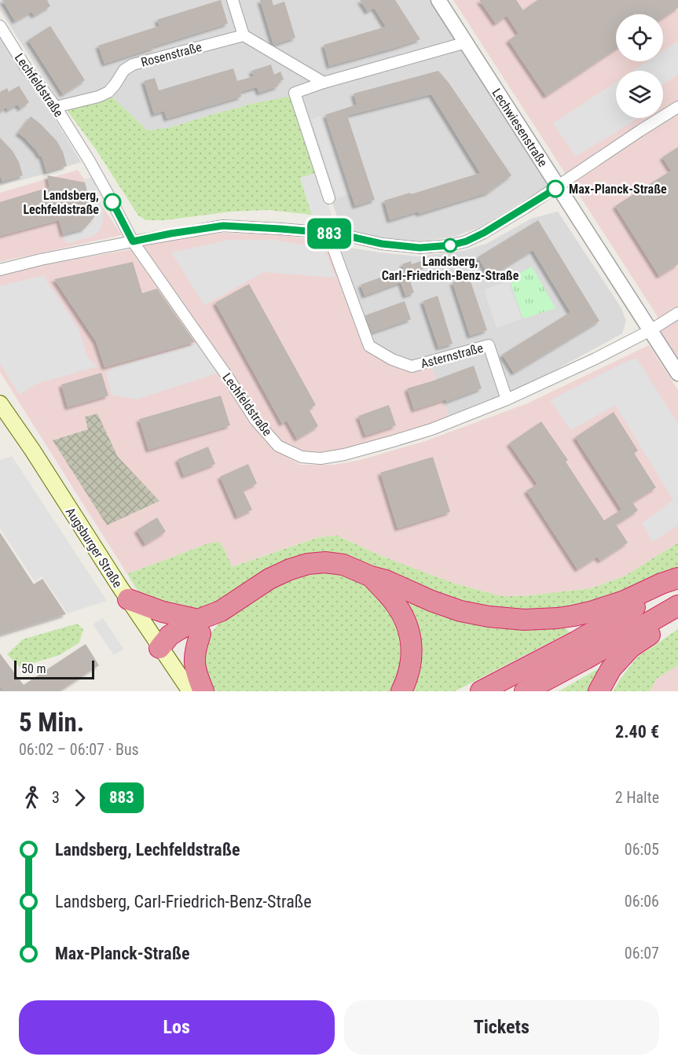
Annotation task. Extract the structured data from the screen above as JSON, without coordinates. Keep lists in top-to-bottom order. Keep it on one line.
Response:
{"streets":{"main road":["Augsburger Straße"],"street":["Rosenstraße","Lechfeldstraße","Lechwiesenstraße","Asternstraße"]},"crossings":[["Rosenstraße","Lechfeldstraße"],["Lechfeldstraße","Lechwiesenstraße"],["Lechfeldstraße","Asternstraße"]],"places":["Max-Planck-Straße","Landsberg, Lechfeldstraße","Landsberg, Carl-Friedrich-Benz-Straße"],"lines":["bus line 883"],"scale_bar":"50 m","page":{"on_map":"883","scale":"50 m","heading":["5 Min.","06:02 – 06:07 · Bus","2.40 €"],"legs":["3","883","2 Halte"],"list":[{"name":"Landsberg, Lechfeldstraße","value":"06:05"},{"name":"Landsberg, Carl-Friedrich-Benz-Straße","value":"06:06"},{"name":"Max-Planck-Straße","value":"06:07"}],"buttons":["Los","Tickets"]}}
